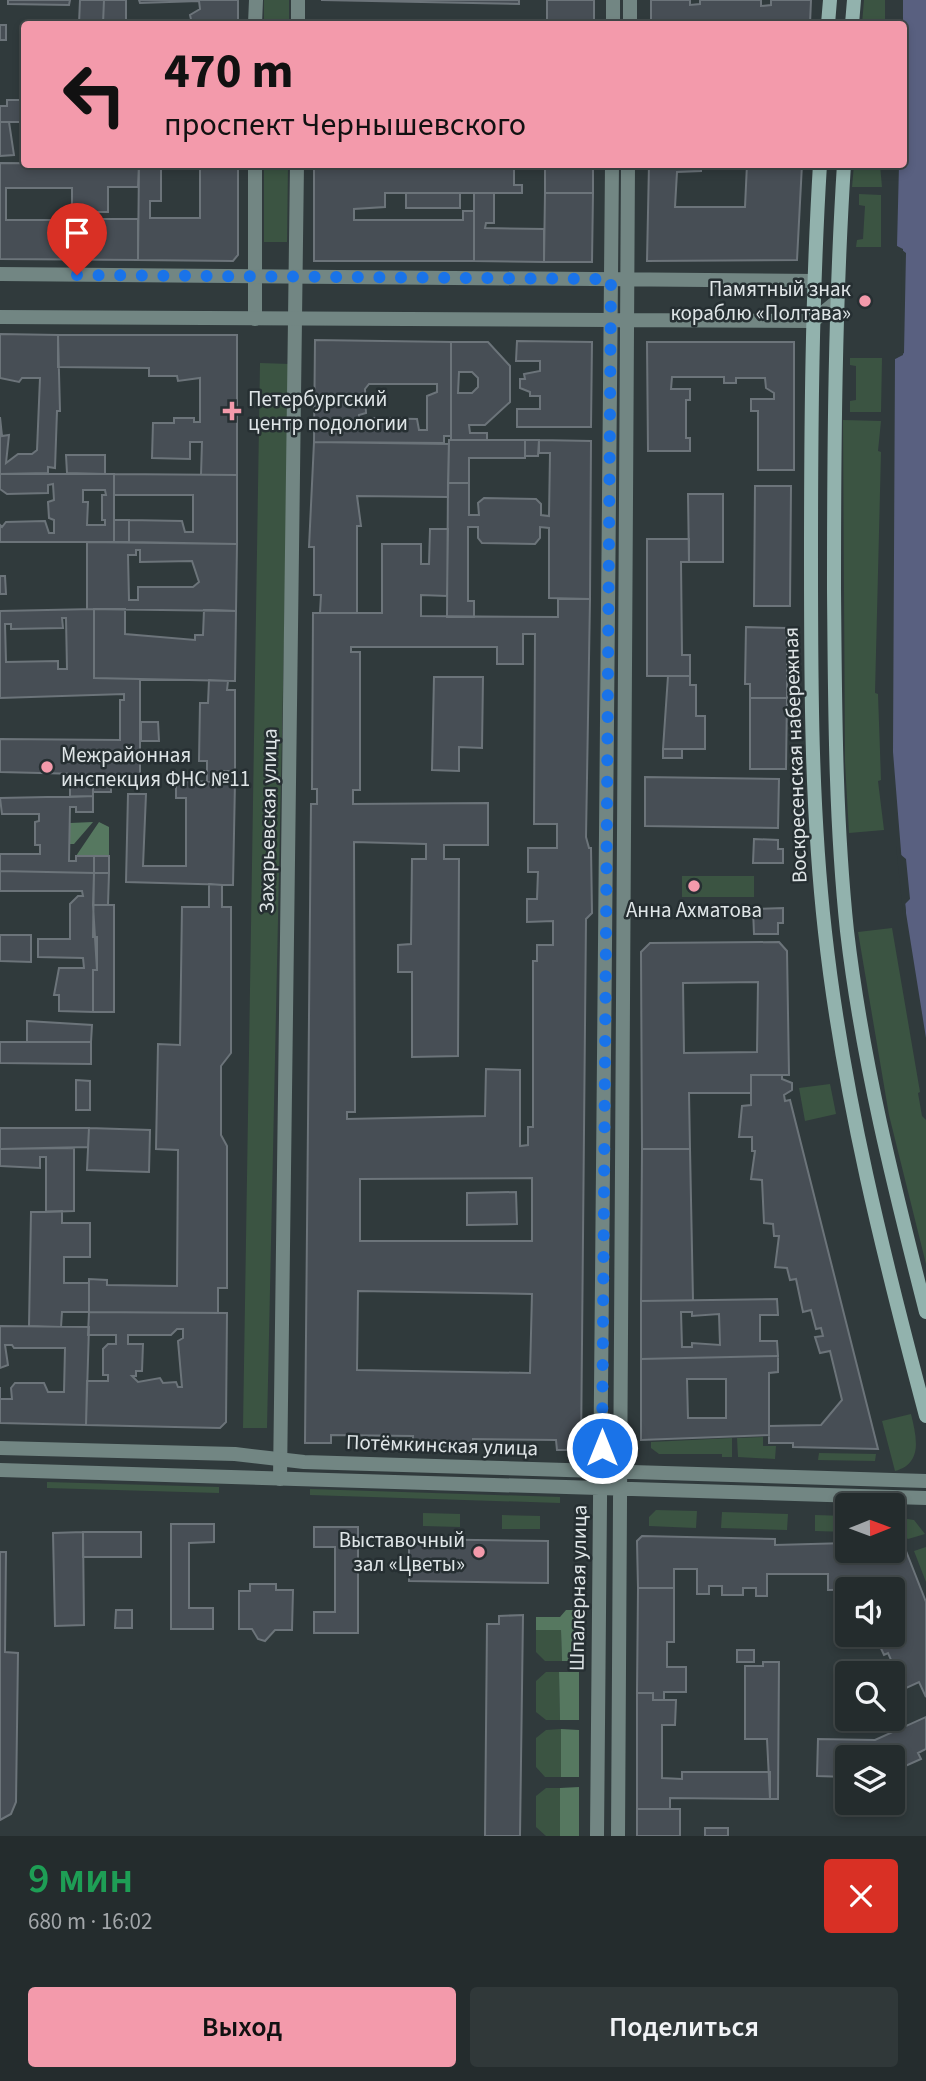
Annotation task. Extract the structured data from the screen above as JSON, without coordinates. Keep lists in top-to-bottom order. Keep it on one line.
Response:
{"streets":{"main road":["Воскресенская набережная"],"street":["Захарьевская улица","Потёмкинская улица","Шпалерная улица"]},"crossings":[["Захарьевская улица","Потёмкинская улица"],["Потёмкинская улица","Шпалерная улица"]],"places":{"other":["Памятный знак кораблю «Полтава»","Межрайонная инспекция ФНС №11","Анна Ахматова","Выставочный зал «Цветы»"],"health":["Петербургский центр подологии"]},"north":"right","page":{"turn":["470 m","проспект Чернышевского"],"heading":["9 мин","680 m · 16:02"],"buttons":["Выход","Поделиться"]}}
